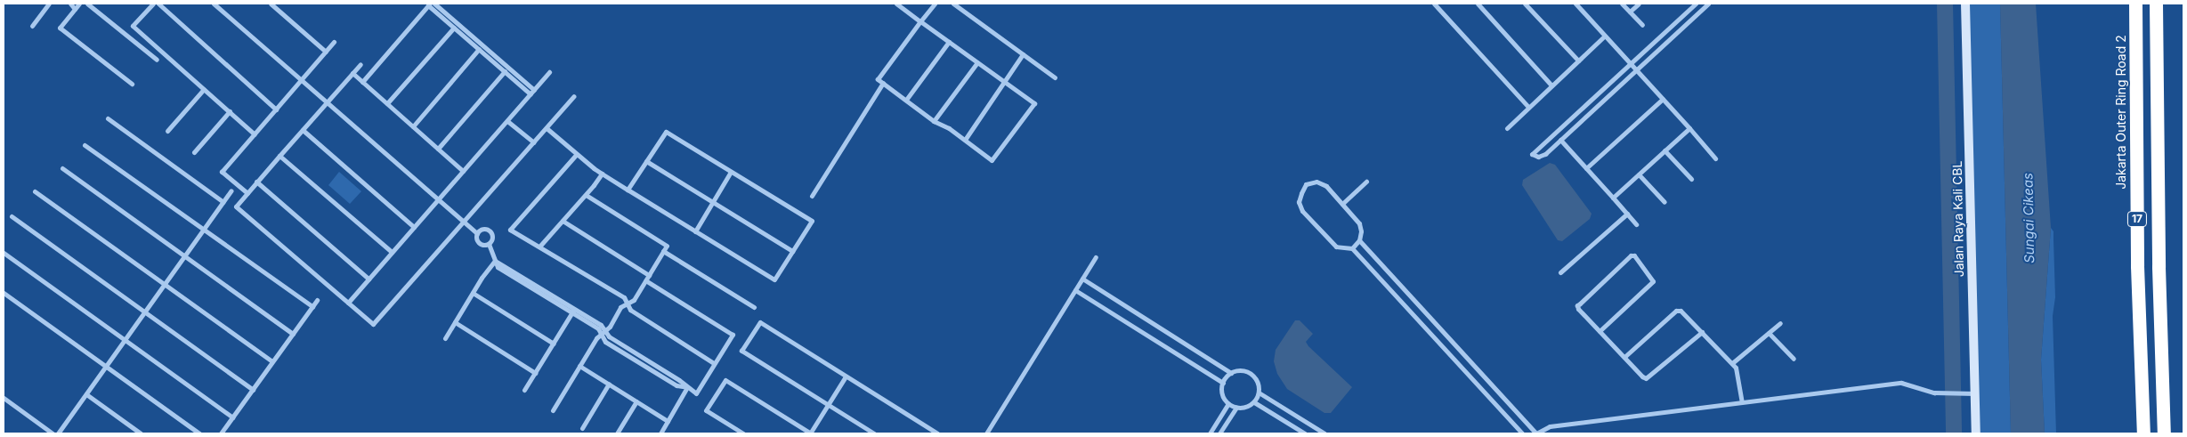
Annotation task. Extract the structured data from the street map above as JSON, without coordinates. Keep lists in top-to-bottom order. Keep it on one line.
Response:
{"streets":{"highway":["Jakarta Outer Ring Road 2","17"],"main road":["Jalan Raya Kali CBL"]},"water":["Sungai Cikeas"]}
